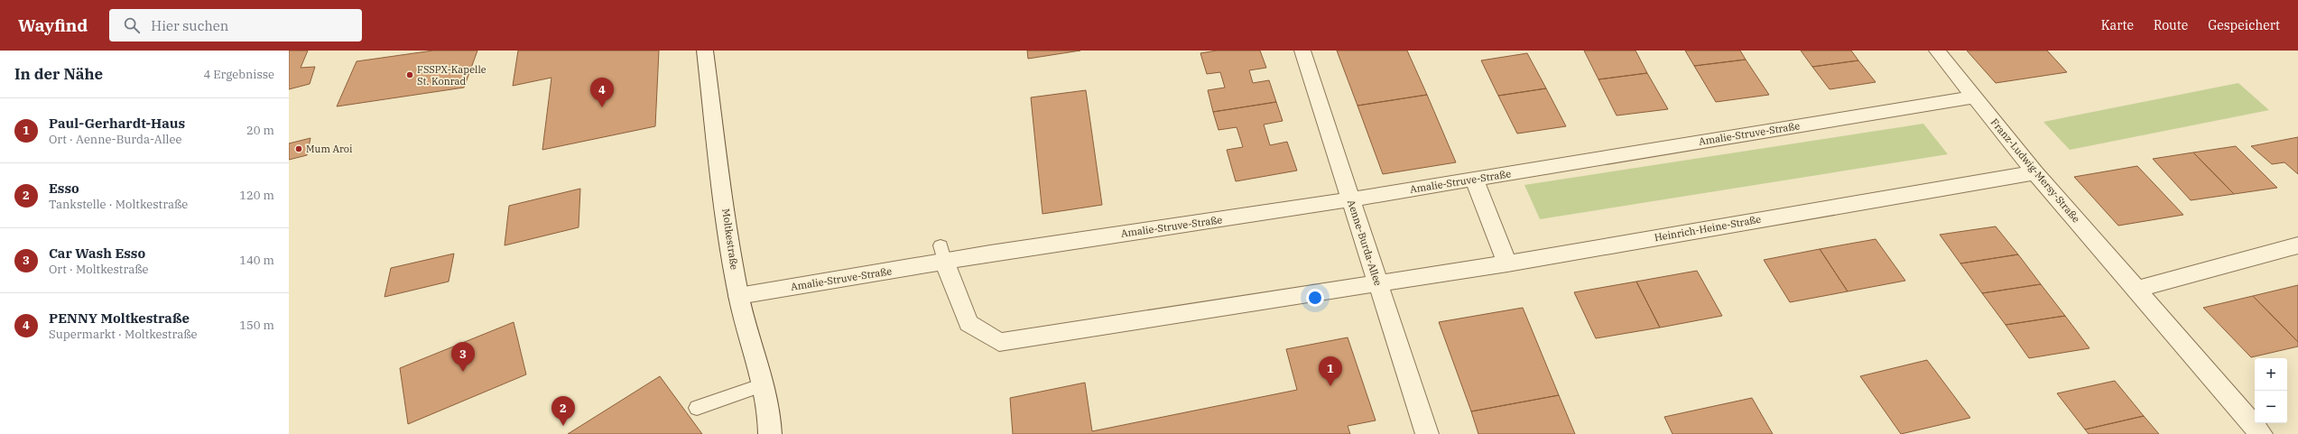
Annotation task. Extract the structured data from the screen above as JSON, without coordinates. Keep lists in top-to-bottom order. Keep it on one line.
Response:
{"streets":{"street":["Amalie-Struve-Straße","Franz-Ludwig-Mersy-Straße","Heinrich-Heine-Straße","Moltkestraße","Aenne-Burda-Allee"]},"crossings":[["Amalie-Struve-Straße","Franz-Ludwig-Mersy-Straße"],["Amalie-Struve-Straße","Moltkestraße"],["Amalie-Struve-Straße","Aenne-Burda-Allee"],["Franz-Ludwig-Mersy-Straße","Heinrich-Heine-Straße"],["Heinrich-Heine-Straße","Aenne-Burda-Allee"]],"places":["FSSPX-Kapelle St. Konrad","Mum Aroi"],"page":{"header":"Wayfind","search":"Hier suchen","nav":["Karte","Route","Gespeichert"],"heading":["In der Nähe","4 Ergebnisse"],"pins":["4","3","1","2"],"list":[{"mark":"1","name":"Paul-Gerhardt-Haus","note":"Ort · Aenne-Burda-Allee","value":"20 m"},{"mark":"2","name":"Esso","note":"Tankstelle · Moltkestraße","value":"120 m"},{"mark":"3","name":"Car Wash Esso","note":"Ort · Moltkestraße","value":"140 m"},{"mark":"4","name":"PENNY Moltkestraße","note":"Supermarkt · Moltkestraße","value":"150 m"}],"map_buttons":["+","−"]}}
